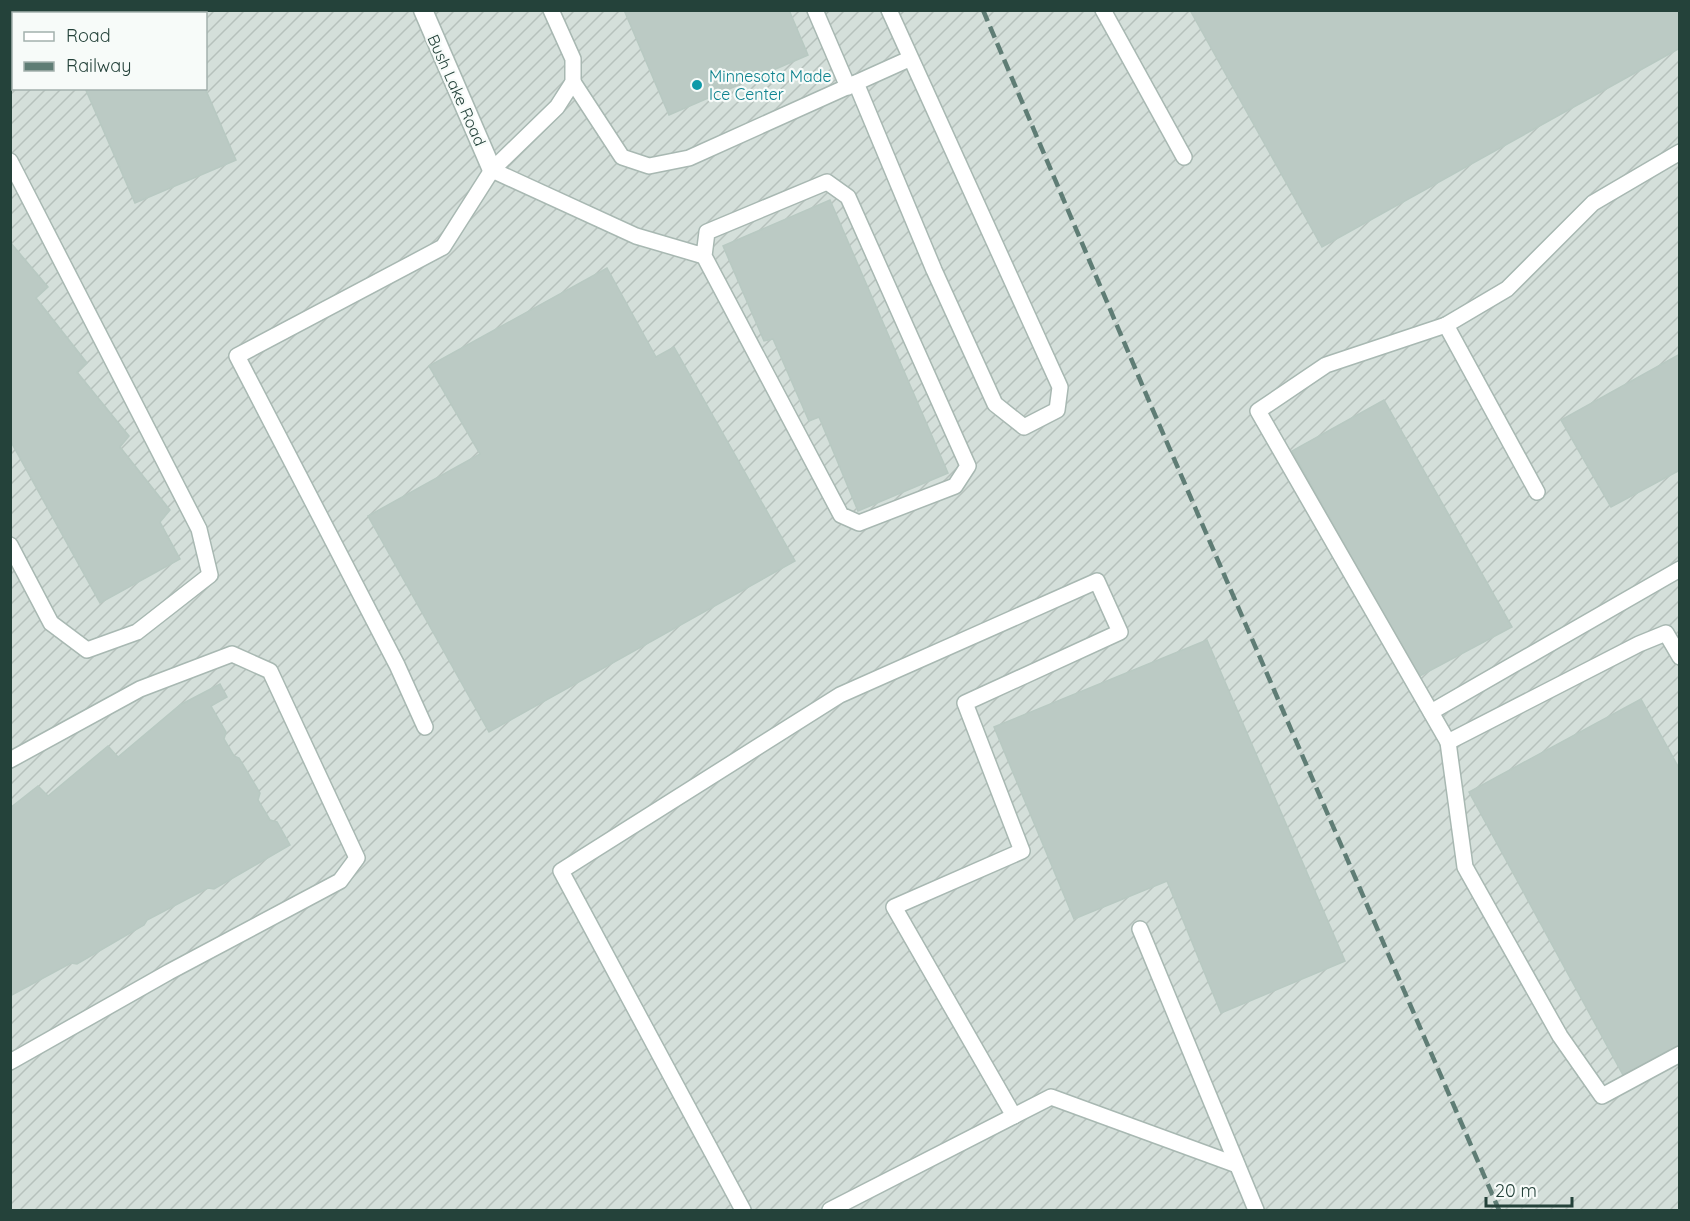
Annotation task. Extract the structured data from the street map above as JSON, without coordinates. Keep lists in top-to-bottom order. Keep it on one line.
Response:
{"streets":{"street":["Bush Lake Road"]},"places":["Minnesota Made Ice Center"],"legend":["Road","Railway"],"scale_bar":"20 m"}
